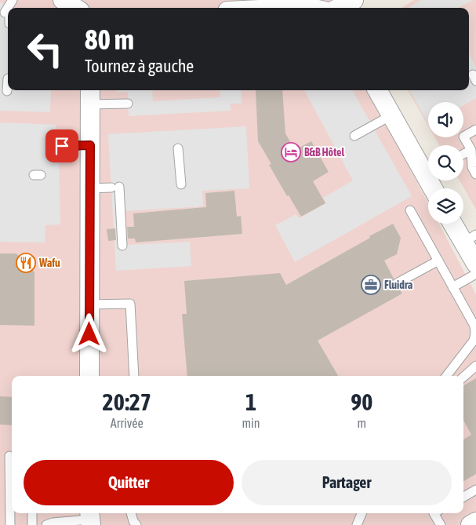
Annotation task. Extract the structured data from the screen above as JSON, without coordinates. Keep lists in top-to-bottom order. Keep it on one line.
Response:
{"places":{"hotel":["B&B Hôtel"],"restaurant":["Wafu"],"office":["Fluidra"]},"page":{"turn":["80 m","Tournez à gauche"],"eta":["20:27","Arrivée","1","min","90","m"],"buttons":["Quitter","Partager"]}}
